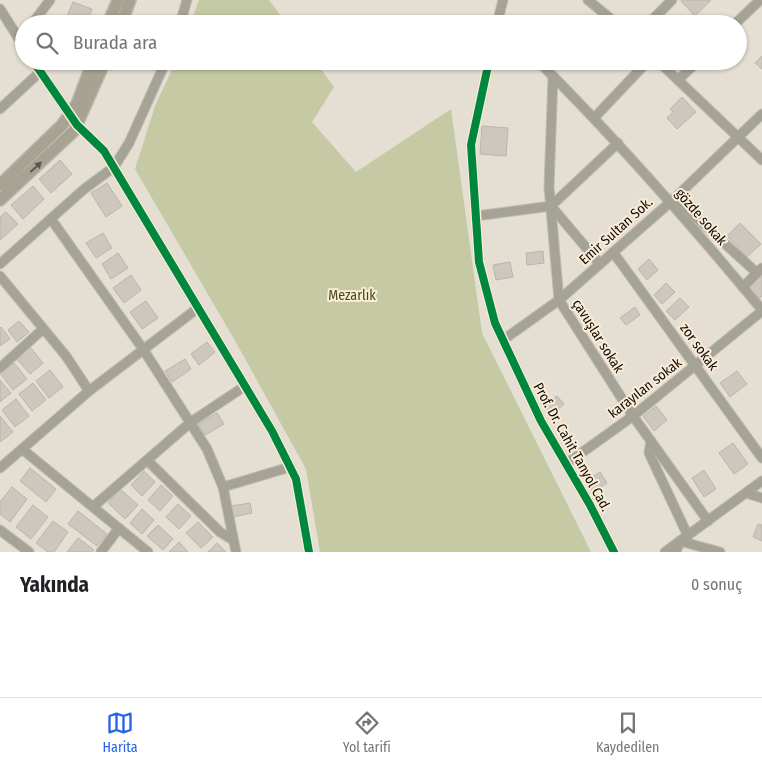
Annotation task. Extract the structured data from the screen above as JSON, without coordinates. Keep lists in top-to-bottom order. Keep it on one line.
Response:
{"streets":{"street":["gözde sokak","Emir Sultan Sok.","çavuşlar sokak","zor sokak","karayılan sokak","Prof. Dr. Cahit Tanyol Cad."]},"crossings":[["gözde sokak","Emir Sultan Sok."],["gözde sokak","çavuşlar sokak"],["gözde sokak","karayılan sokak"],["Emir Sultan Sok.","çavuşlar sokak"],["Emir Sultan Sok.","zor sokak"],["Emir Sultan Sok.","Prof. Dr. Cahit Tanyol Cad."],["çavuşlar sokak","karayılan sokak"],["zor sokak","karayılan sokak"],["karayılan sokak","Prof. Dr. Cahit Tanyol Cad."]],"parks":["Mezarlık"],"page":{"search":"Burada ara","heading":["Yakında","0 sonuç"],"nav":["Harita","Yol tarifi","Kaydedilen"]}}
